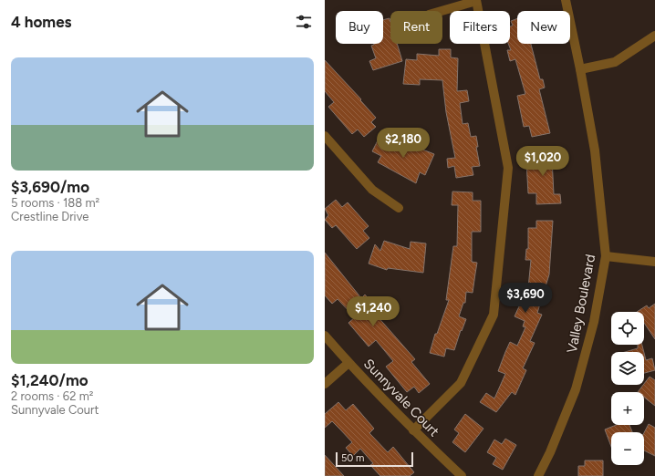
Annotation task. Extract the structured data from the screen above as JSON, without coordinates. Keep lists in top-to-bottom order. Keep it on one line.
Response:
{"streets":{"street":["Valley Boulevard","Sunnyvale Court"]},"scale_bar":"50 m","page":{"heading":"4 homes","chip":["Buy","Rent","Filters","New"],"list":[{"name":"$3,690/mo","note":"5 rooms · 188 m² · Crestline Drive"},{"name":"$1,240/mo","note":"2 rooms · 62 m² · Sunnyvale Court"}],"price":["$2,180","$1,020","$3,690","$1,240"],"map_buttons":["+","−"],"scale":"50 m"}}
